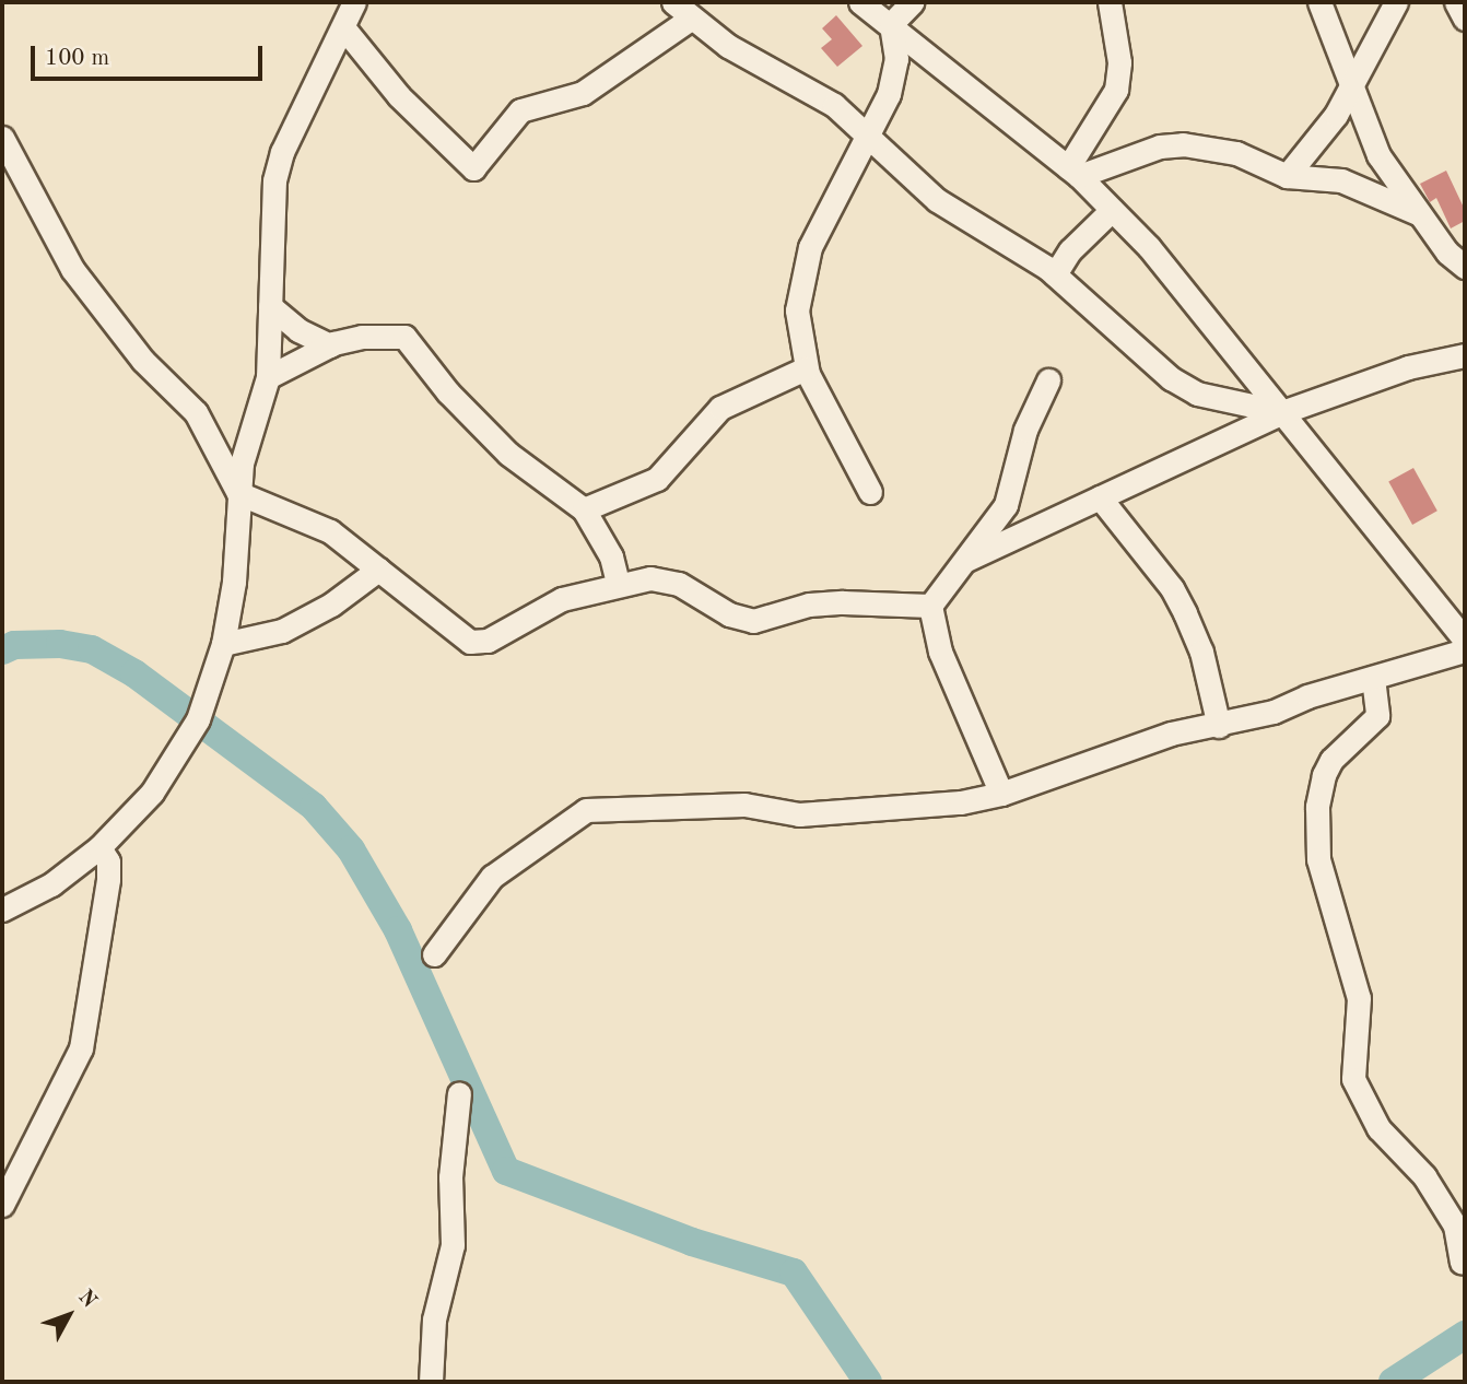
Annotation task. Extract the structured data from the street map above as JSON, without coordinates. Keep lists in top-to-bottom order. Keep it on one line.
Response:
{"scale_bar":"100 m","north":"top right"}
